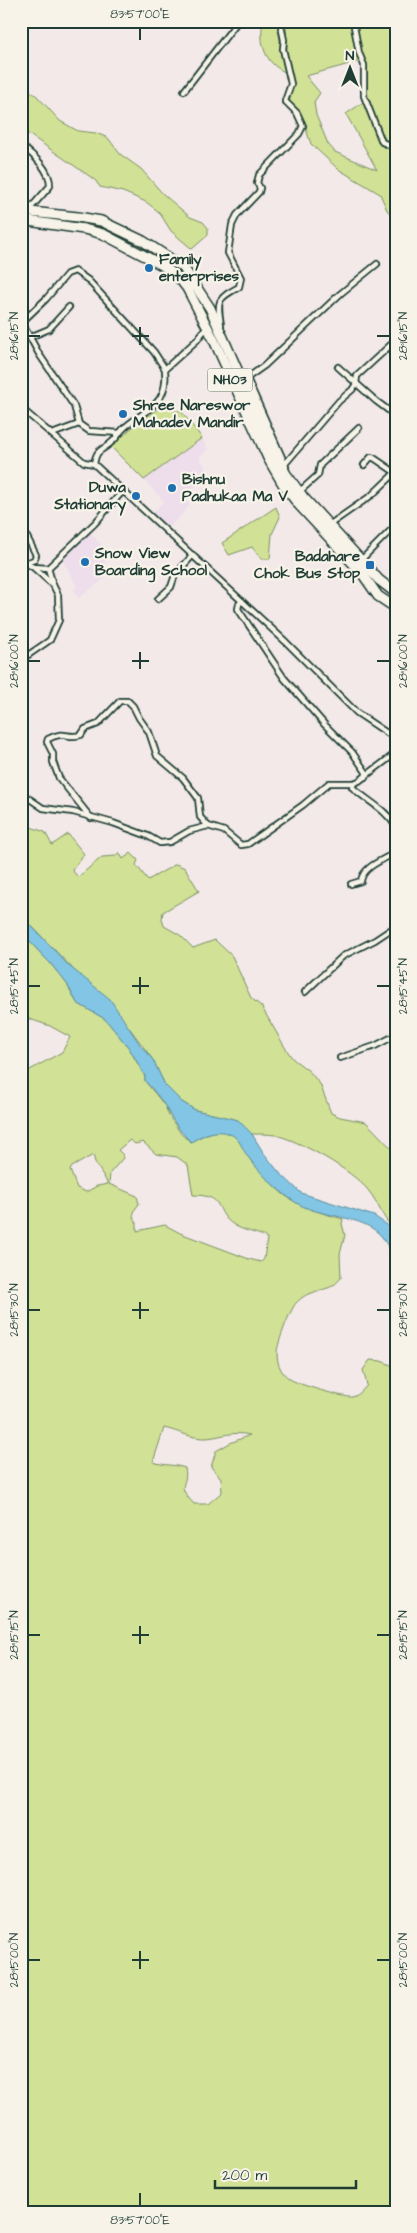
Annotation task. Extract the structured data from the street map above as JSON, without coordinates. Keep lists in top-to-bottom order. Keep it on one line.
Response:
{"streets":{"highway":["NH03"]},"places":{"other":["Family enterprises","Shree Nareswor Mahadev Mandir","Bishnu Padhukaa Ma V","Duwa Stationary","Snow View Boarding School"],"transit":["Badahare Chok Bus Stop"]},"scale_bar":"200 m","north":"top","coordinates":["83°57'00\"E","28°16'15\"N","28°16'00\"N","28°15'45\"N","28°15'30\"N","28°15'15\"N","28°15'00\"N"]}
